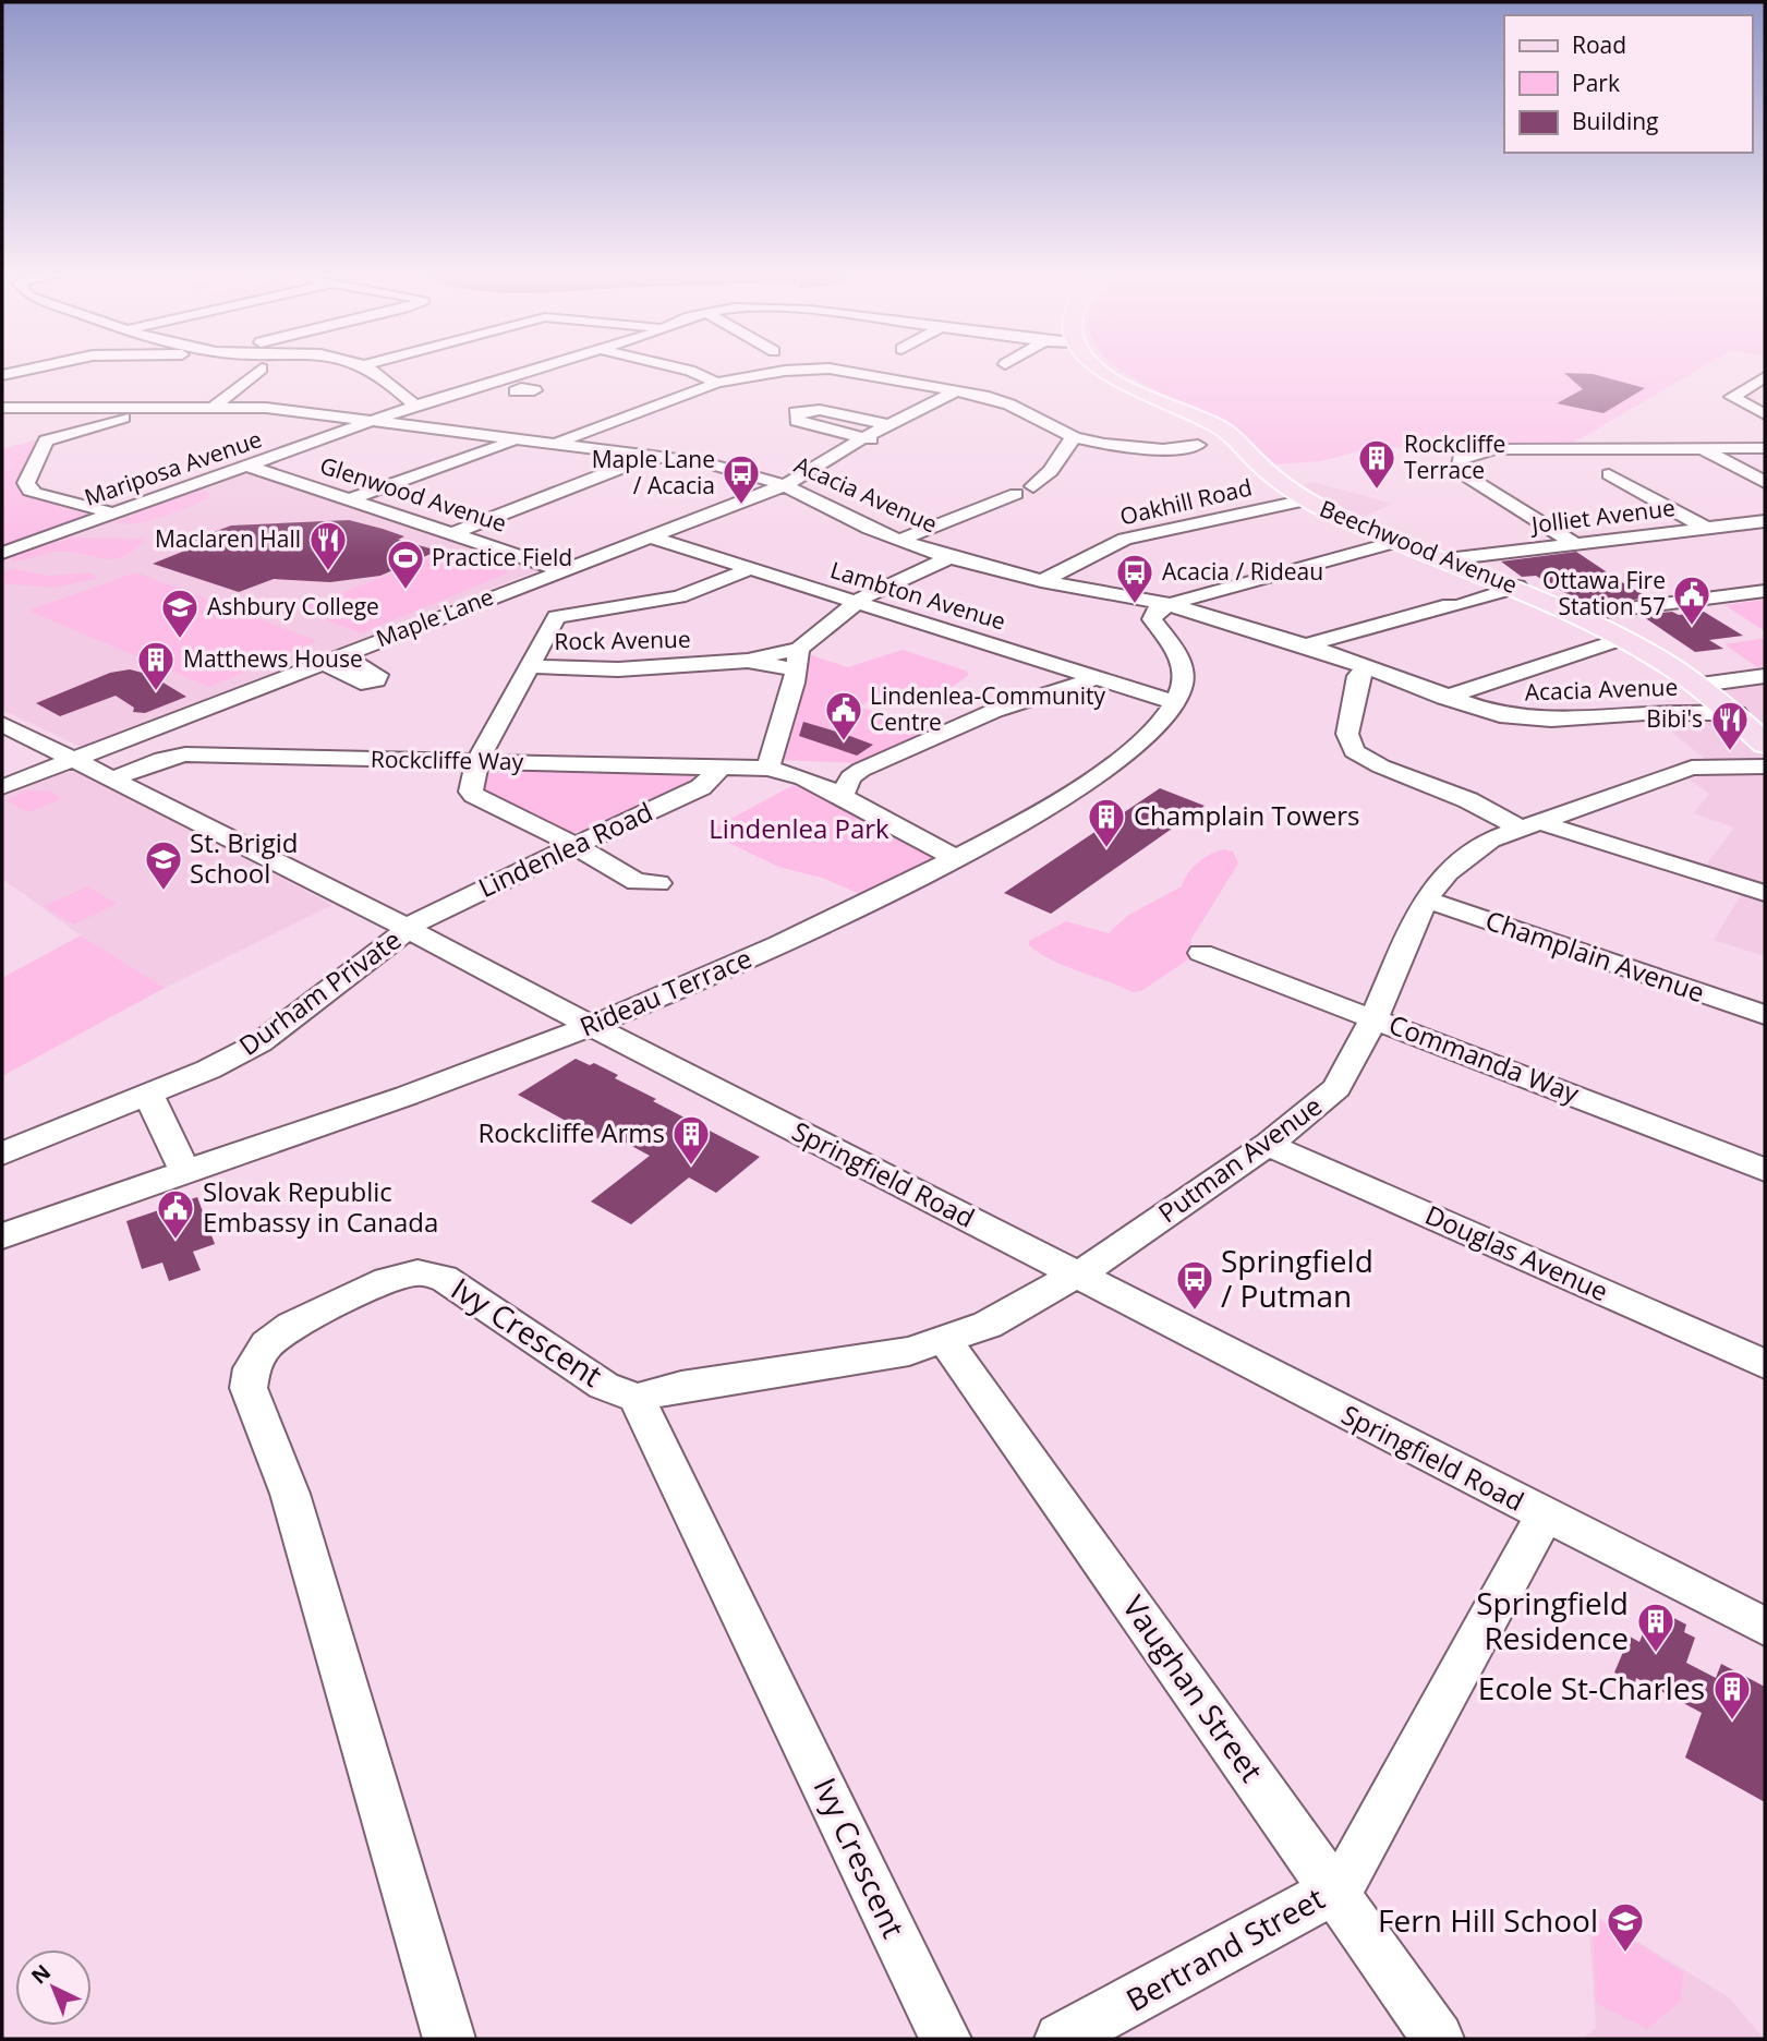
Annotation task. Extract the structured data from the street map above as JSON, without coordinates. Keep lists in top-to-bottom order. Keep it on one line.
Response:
{"streets":{"main road":["Beechwood Avenue"],"street":["Mariposa Avenue","Glenwood Avenue","Acacia Avenue","Oakhill Road","Jolliet Avenue","Lambton Avenue","Maple Lane","Rock Avenue","Rockcliffe Way","Lindenlea Road","Champlain Avenue","Durham Private","Rideau Terrace","Commanda Way","Putman Avenue","Springfield Road","Douglas Avenue","Ivy Crescent","Vaughan Street","Bertrand Street"]},"crossings":[["Mariposa Avenue","Glenwood Avenue"],["Mariposa Avenue","Acacia Avenue"],["Glenwood Avenue","Maple Lane"],["Acacia Avenue","Oakhill Road"],["Acacia Avenue","Beechwood Avenue"],["Acacia Avenue","Maple Lane"],["Acacia Avenue","Rideau Terrace"],["Oakhill Road","Beechwood Avenue"],["Jolliet Avenue","Beechwood Avenue"],["Lambton Avenue","Maple Lane"],["Lambton Avenue","Rideau Terrace"],["Maple Lane","Springfield Road"],["Rockcliffe Way","Lindenlea Road"],["Rockcliffe Way","Rideau Terrace"],["Rockcliffe Way","Springfield Road"],["Lindenlea Road","Durham Private"],["Lindenlea Road","Springfield Road"],["Champlain Avenue","Putman Avenue"],["Durham Private","Springfield Road"],["Rideau Terrace","Springfield Road"],["Commanda Way","Putman Avenue"],["Putman Avenue","Springfield Road"],["Putman Avenue","Douglas Avenue"],["Putman Avenue","Ivy Crescent"],["Putman Avenue","Vaughan Street"],["Springfield Road","Bertrand Street"],["Vaughan Street","Bertrand Street"]],"parks":["Lindenlea Park"],"places":{"building":["Rockcliffe Terrace","Matthews House","Champlain Towers","Rockcliffe Arms","Springfield Residence","Ecole St-Charles"],"bus stop":["Maple Lane / Acacia","Acacia / Rideau","Springfield / Putman"],"restaurant":["Maclaren Hall","Bibi's"],"sports":["Practice Field"],"public building":["Ottawa Fire Station 57","Lindenlea-Community Centre","Slovak Republic Embassy in Canada"],"school or university":["Ashbury College","St. Brigid School","Fern Hill School"]},"legend":["Road","Park","Building"],"north":"top left"}
